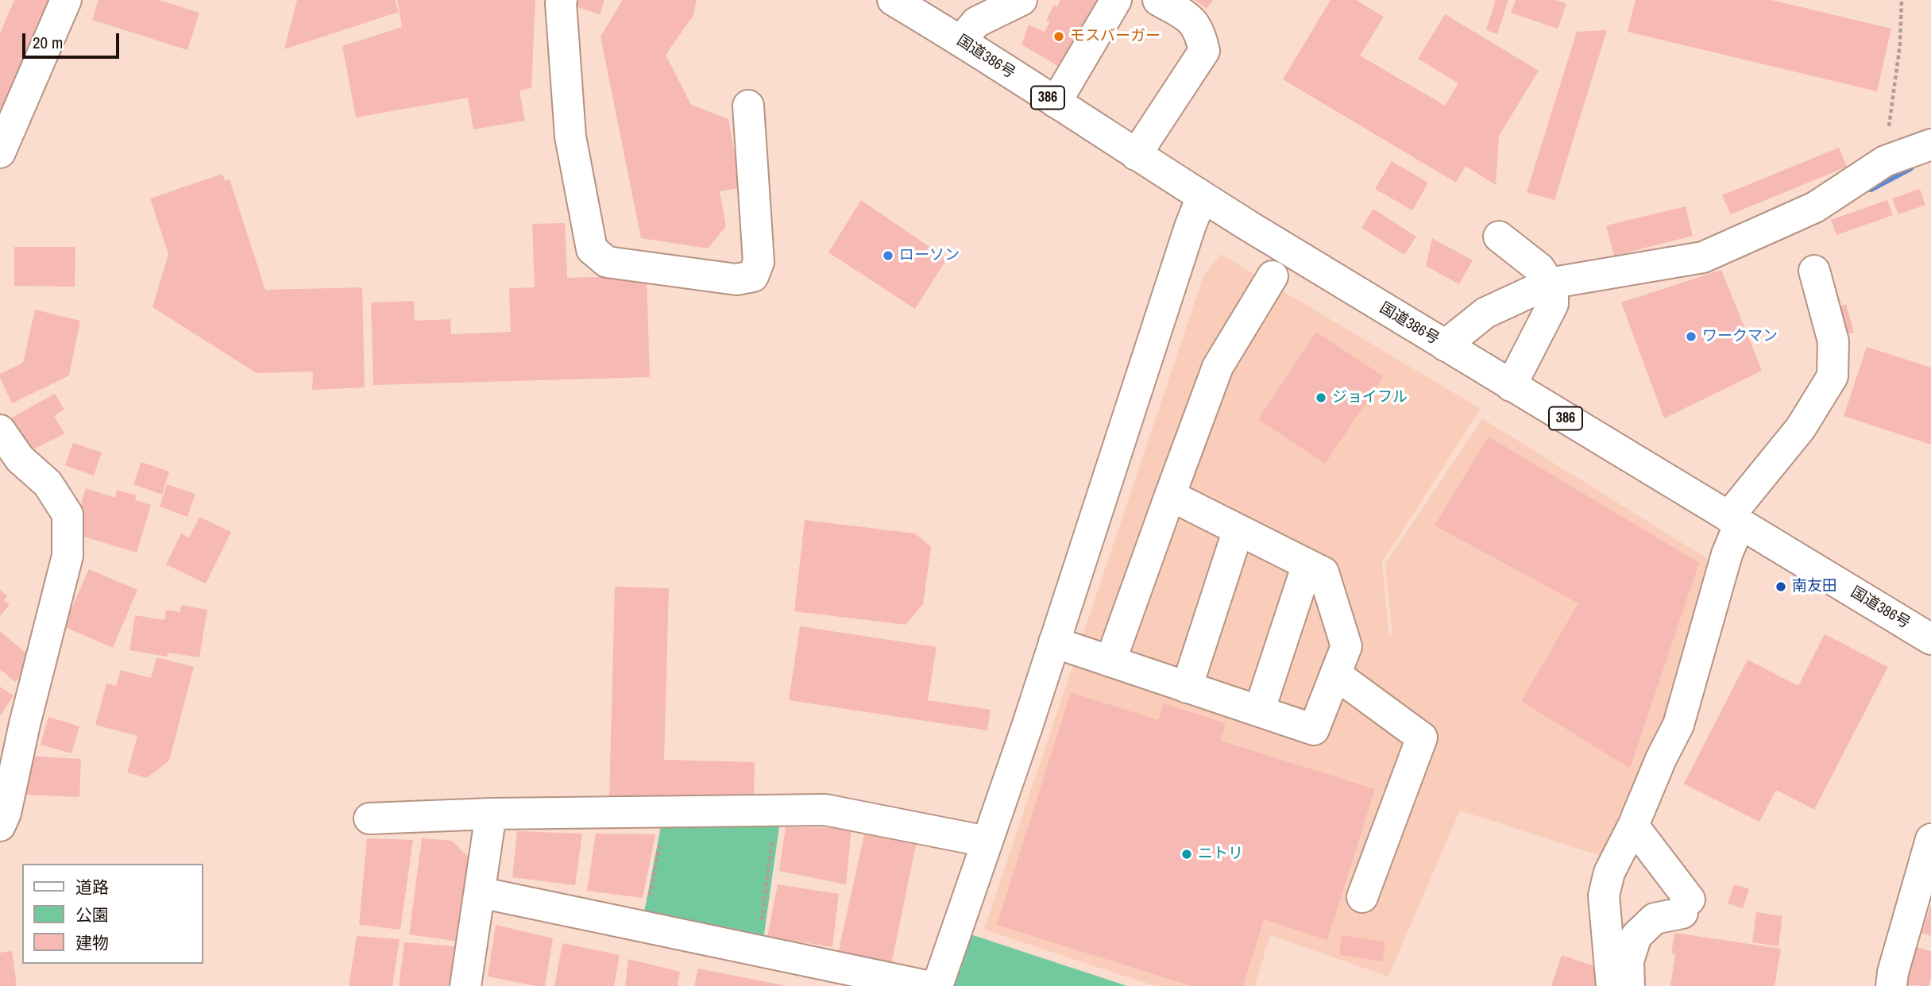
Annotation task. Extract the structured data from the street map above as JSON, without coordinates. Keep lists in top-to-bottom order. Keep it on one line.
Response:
{"streets":{"main road":["国道386号","386"]},"places":["モスバーガー","ローソン","ワークマン","ジョイフル","南友田","ニトリ"],"legend":["道路","公園","建物"],"scale_bar":"20 m"}
